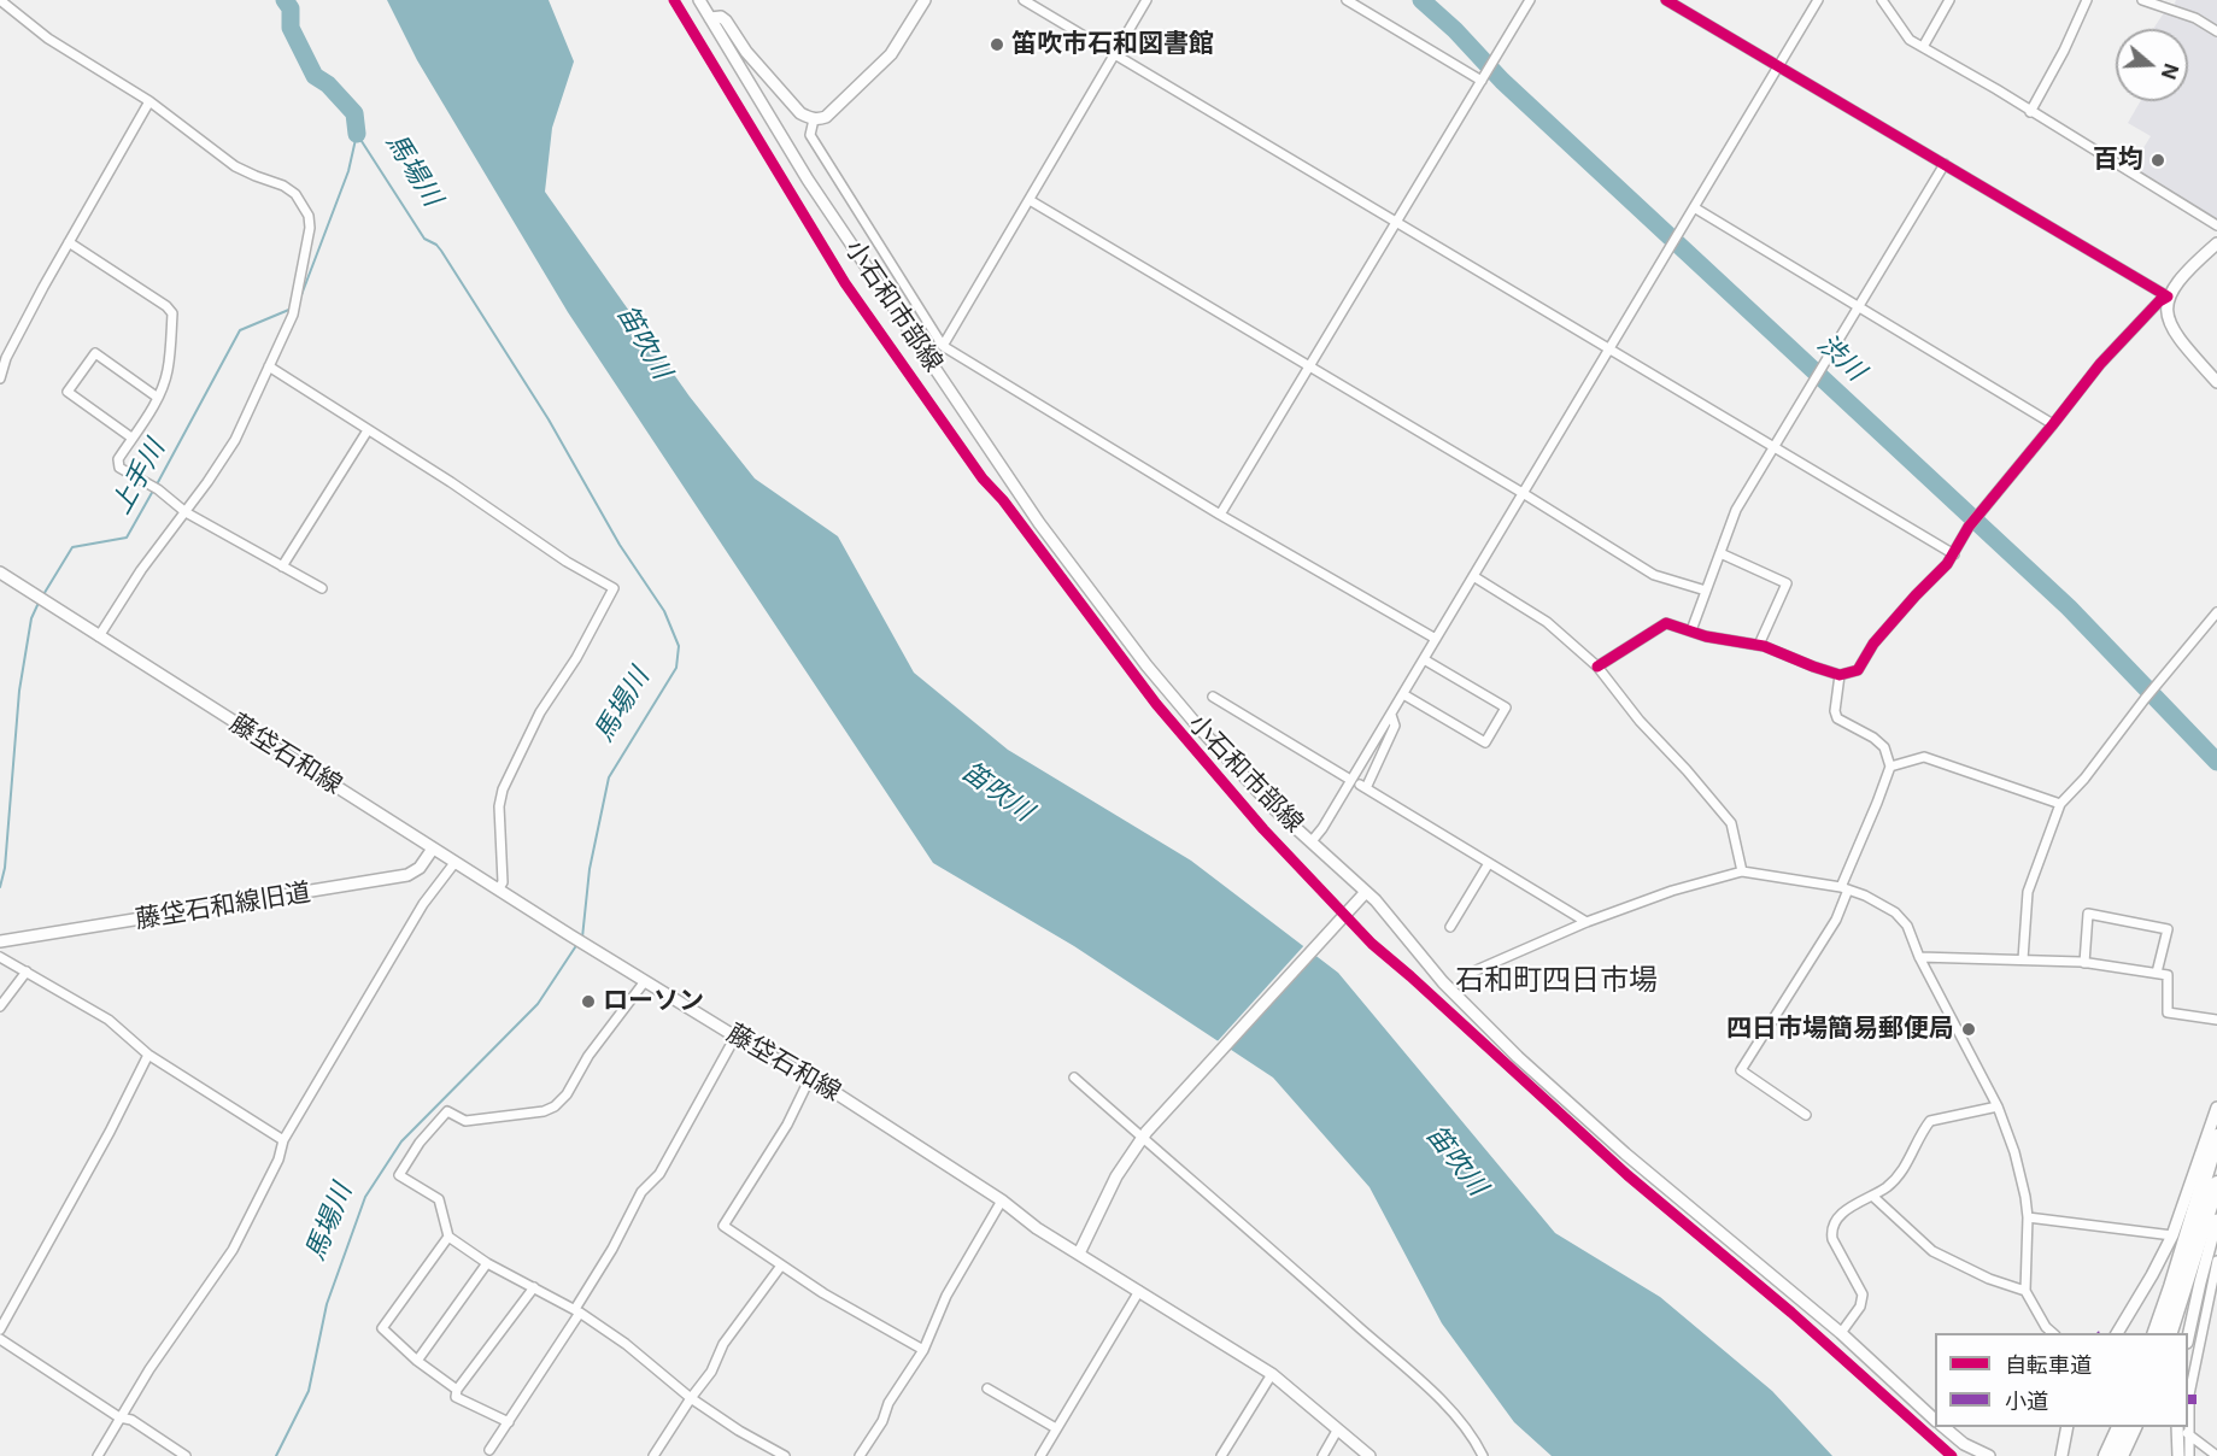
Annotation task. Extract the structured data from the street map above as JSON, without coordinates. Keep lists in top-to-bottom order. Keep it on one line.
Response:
{"streets":{"main road":["小石和市部線","藤垈石和線","藤垈石和線旧道"]},"crossings":[["藤垈石和線","藤垈石和線旧道"]],"districts":["石和町四日市場"],"water":["馬場川","笛吹川","渋川","上手川"],"places":["笛吹市石和図書館","百均","ローソン","四日市場簡易郵便局"],"legend":["自転車道","小道"],"north":"right"}
